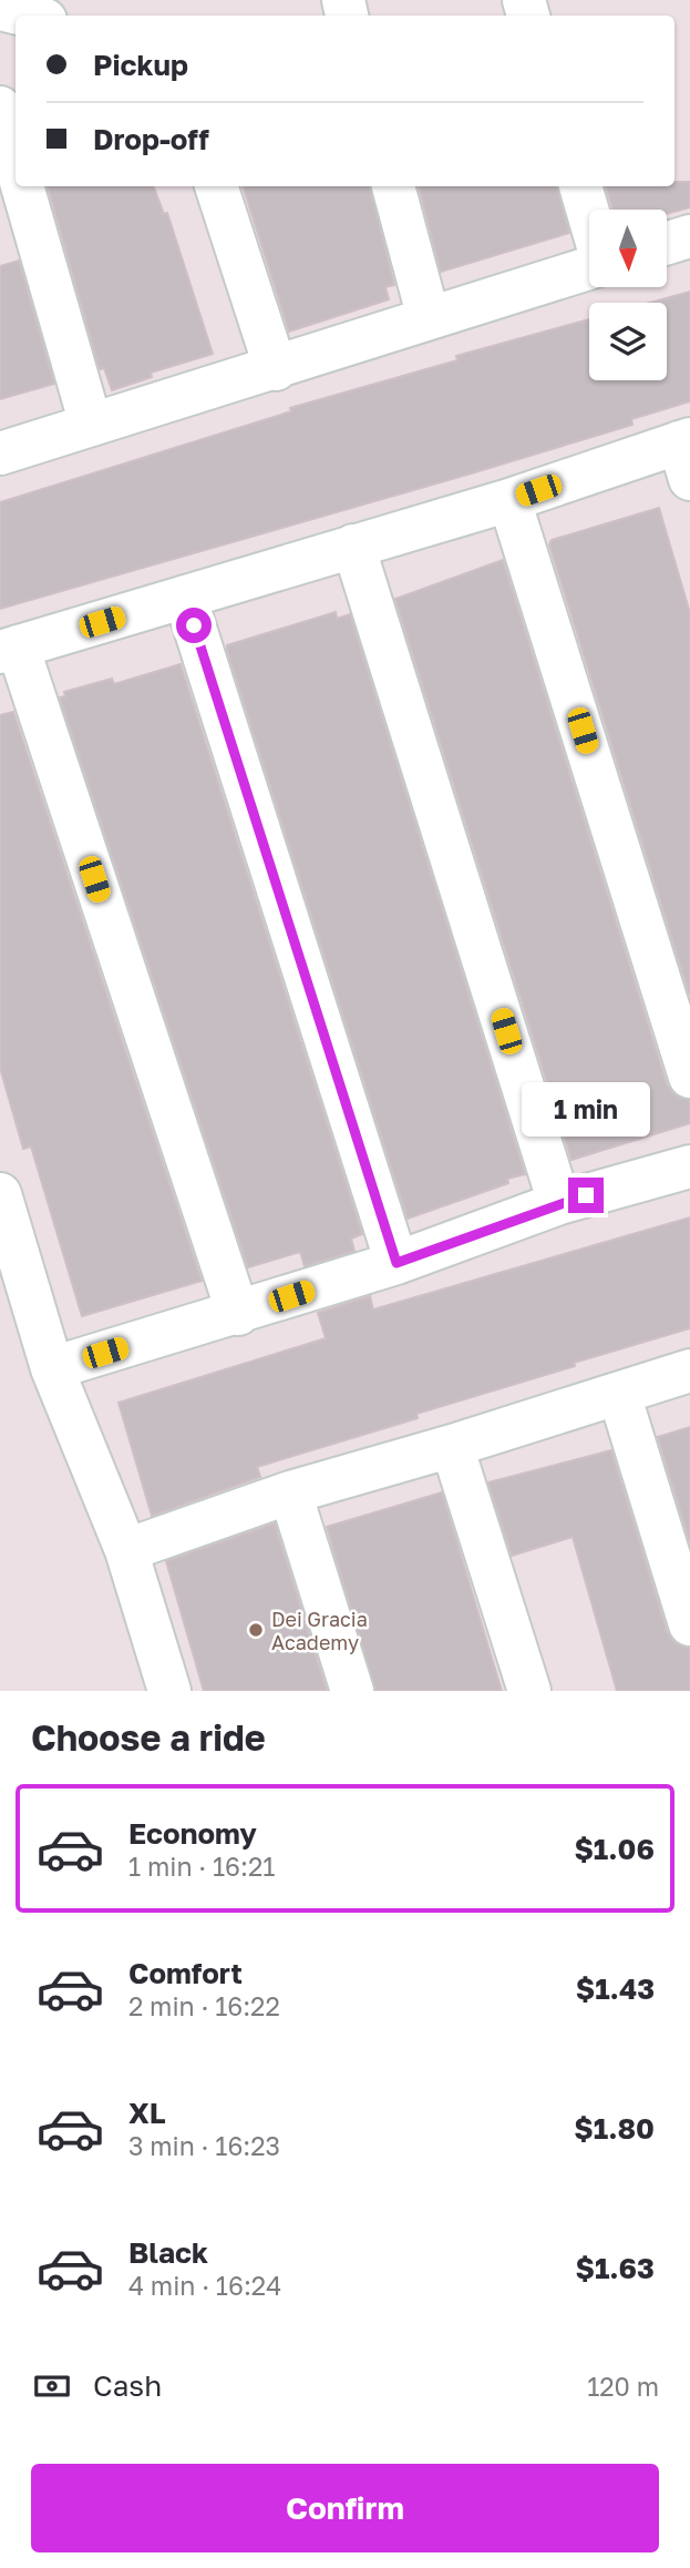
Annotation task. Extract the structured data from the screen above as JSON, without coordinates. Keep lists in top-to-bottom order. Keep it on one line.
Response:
{"places":["Dei Gracia Academy"],"north":"bottom","page":{"banner":["Pickup","Drop-off"],"bubble":"1 min","heading":"Choose a ride","list":[{"name":"Economy","note":"1 min · 16:21","value":"$1.06"},{"name":"Comfort","note":"2 min · 16:22","value":"$1.43"},{"name":"XL","note":"3 min · 16:23","value":"$1.80"},{"name":"Black","note":"4 min · 16:24","value":"$1.63"}],"pay":["Cash","120 m"],"buttons":"Confirm"}}
